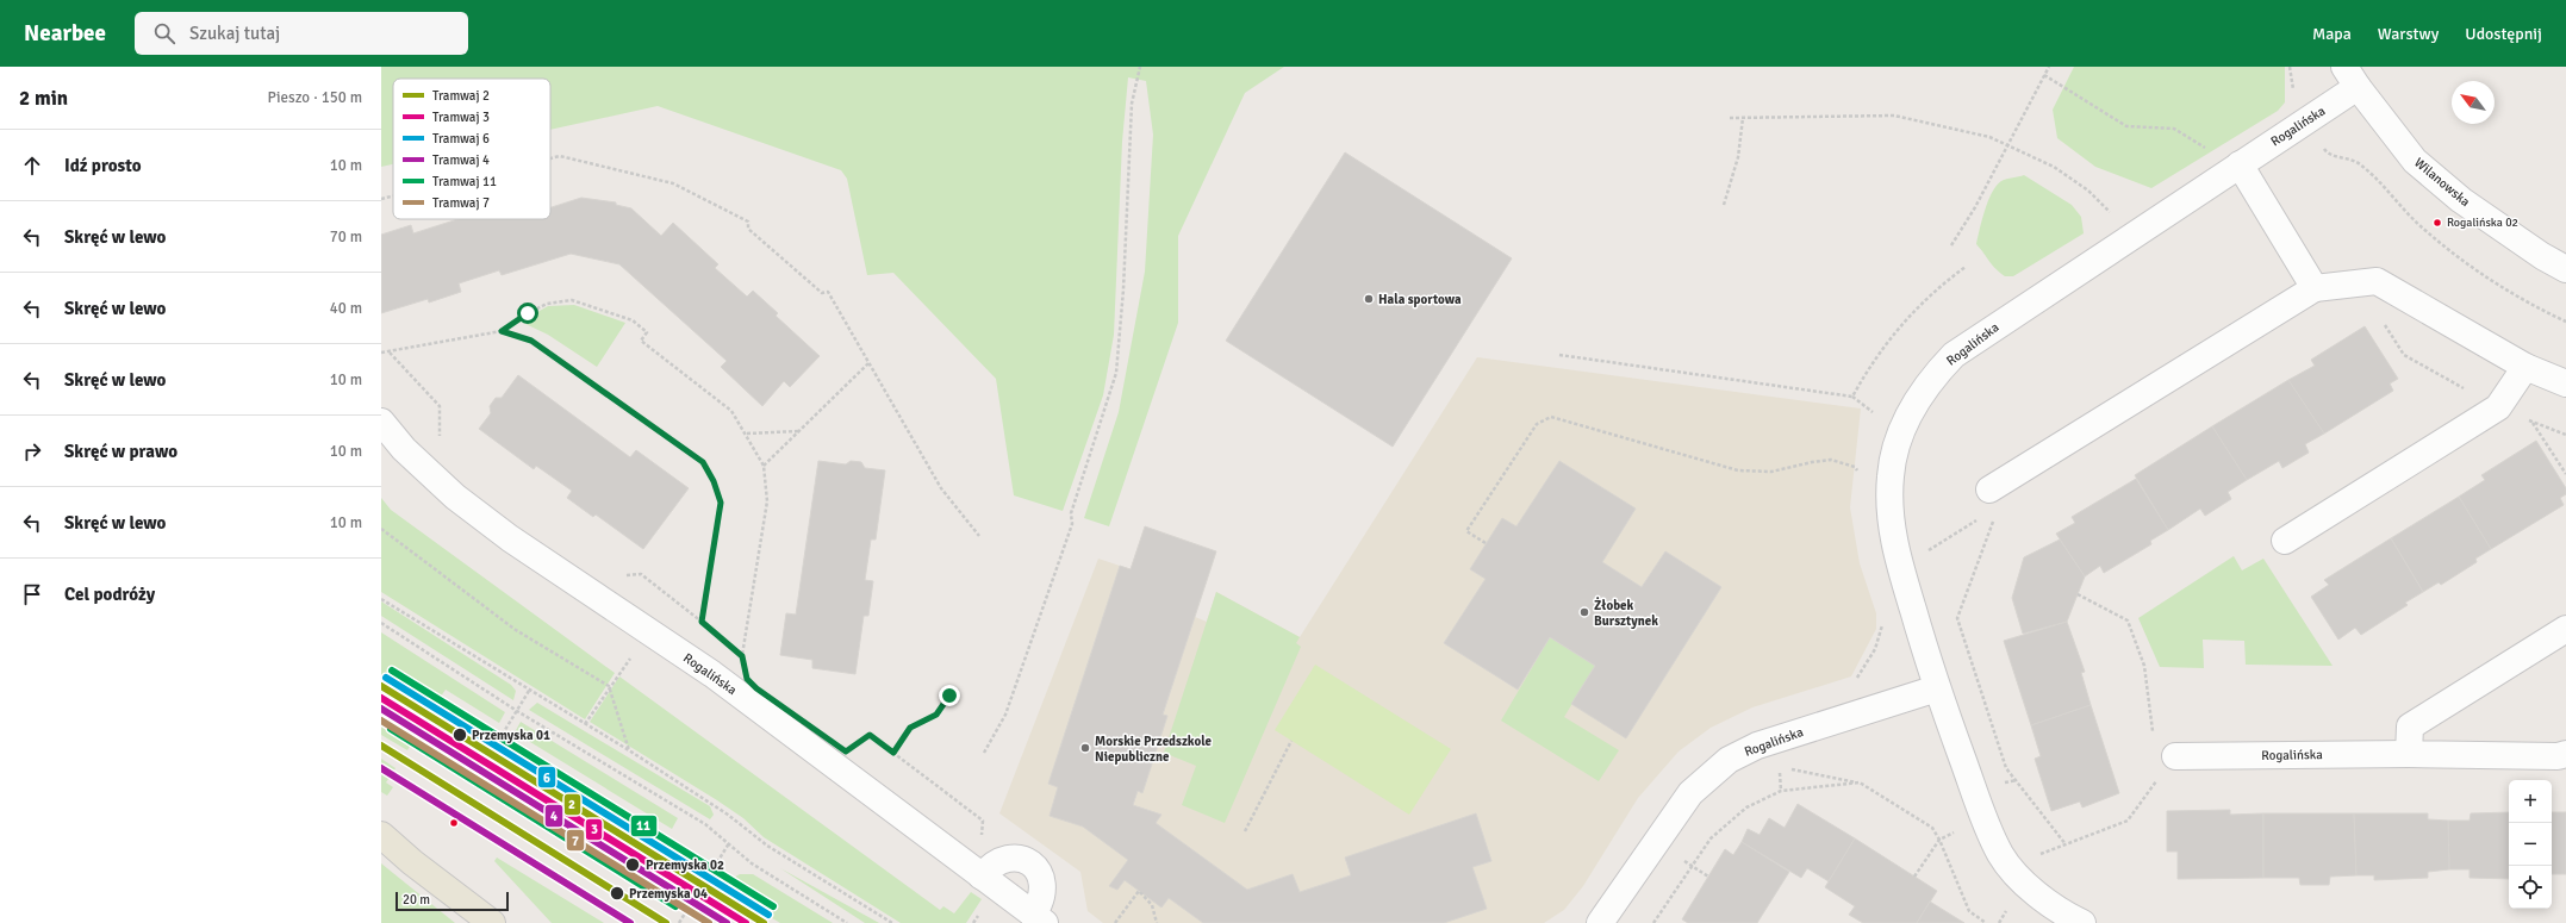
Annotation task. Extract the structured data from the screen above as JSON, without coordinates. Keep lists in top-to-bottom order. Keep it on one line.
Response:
{"streets":{"street":["Rogalińska","Wilanowska"]},"crossings":[["Rogalińska","Wilanowska"]],"places":["Rogalińska 02","Hala sportowa","Żłobek Bursztynek","Przemyska 01","Morskie Przedszkole Niepubliczne","Przemyska 02","Przemyska 04"],"lines":["tram line 11","tram line 6","tram line 2","tram line 3","tram line 4","tram line 7"],"legend":["Tramwaj 2","Tramwaj 3","Tramwaj 6","Tramwaj 4","Tramwaj 11","Tramwaj 7"],"scale_bar":"20 m","north":"top left","page":{"header":"Nearbee","search":"Szukaj tutaj","nav":["Mapa","Warstwy","Udostępnij"],"heading":["2 min","Pieszo · 150 m"],"list":[["Idź prosto","10 m"],["Skręć w lewo","70 m"],["Skręć w lewo","40 m"],["Skręć w lewo","10 m"],["Skręć w prawo","10 m"],["Skręć w lewo","10 m"],"Cel podróży"],"map_buttons":["+","−"],"scale":"20 m"}}
